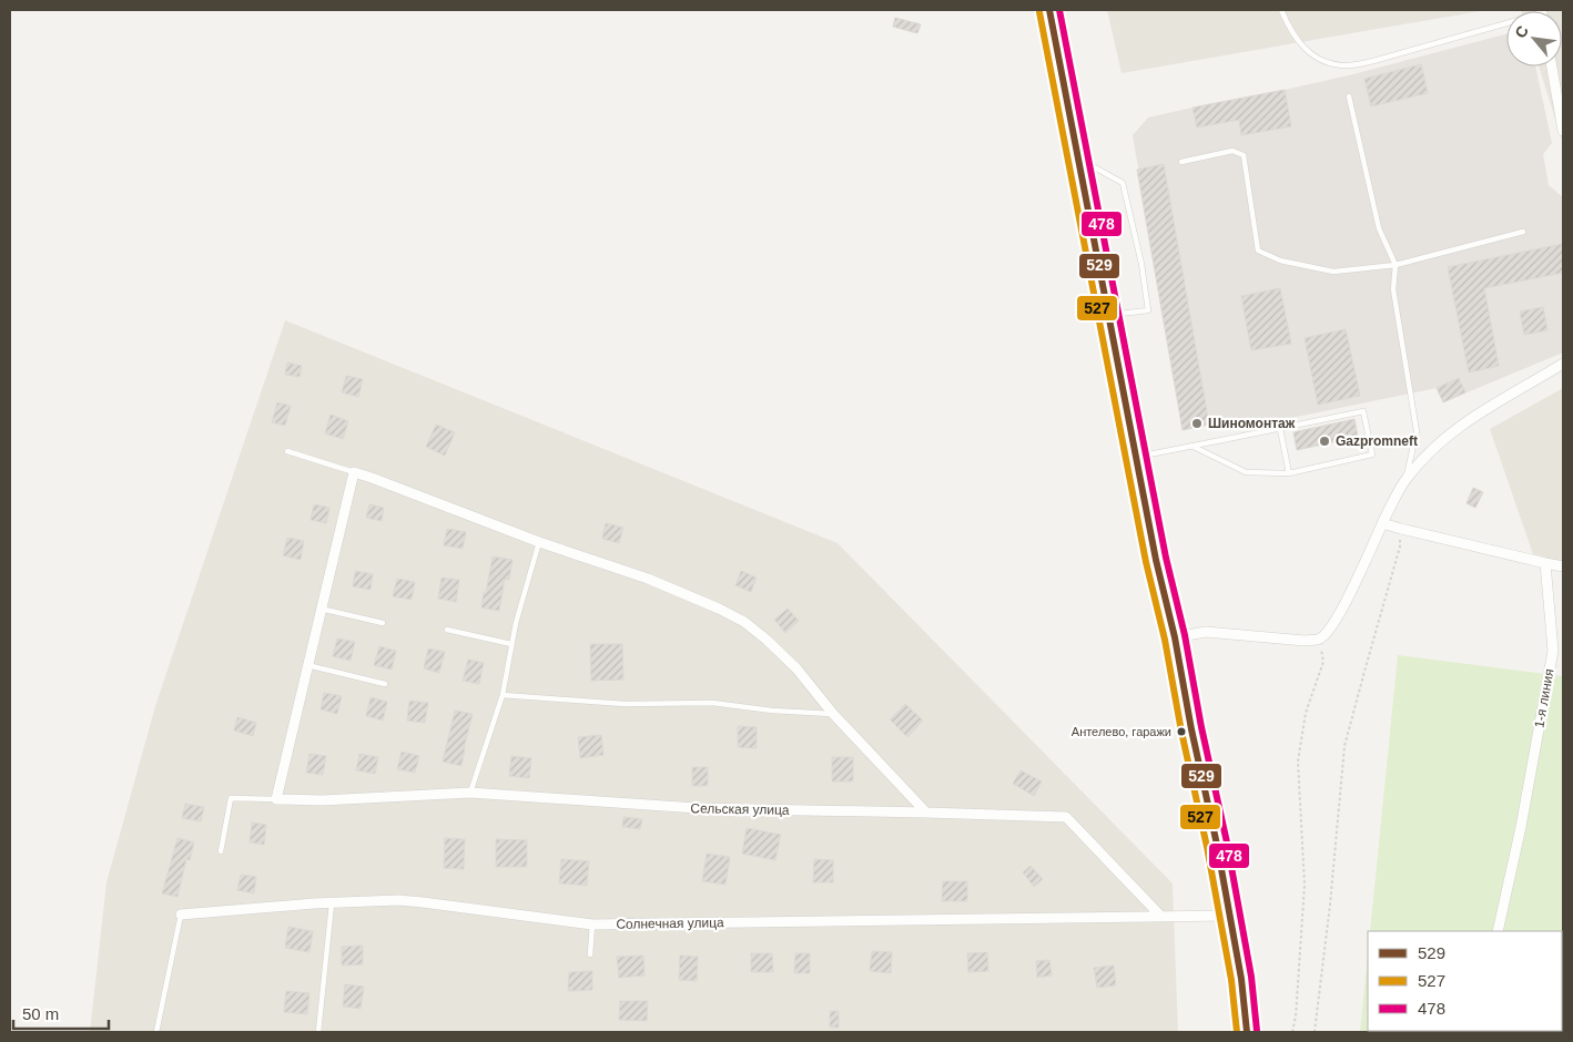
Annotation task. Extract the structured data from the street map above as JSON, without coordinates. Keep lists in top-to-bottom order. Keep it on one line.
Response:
{"streets":{"street":["1-я линия","Сельская улица","Солнечная улица"]},"crossings":[["Сельская улица","Солнечная улица"]],"places":["Шиномонтаж","Gazpromneft","Антелево, гаражи"],"lines":["transit line 529","transit line 478","transit line 527"],"legend":["529","527","478"],"scale_bar":"50 m","north":"top left"}
